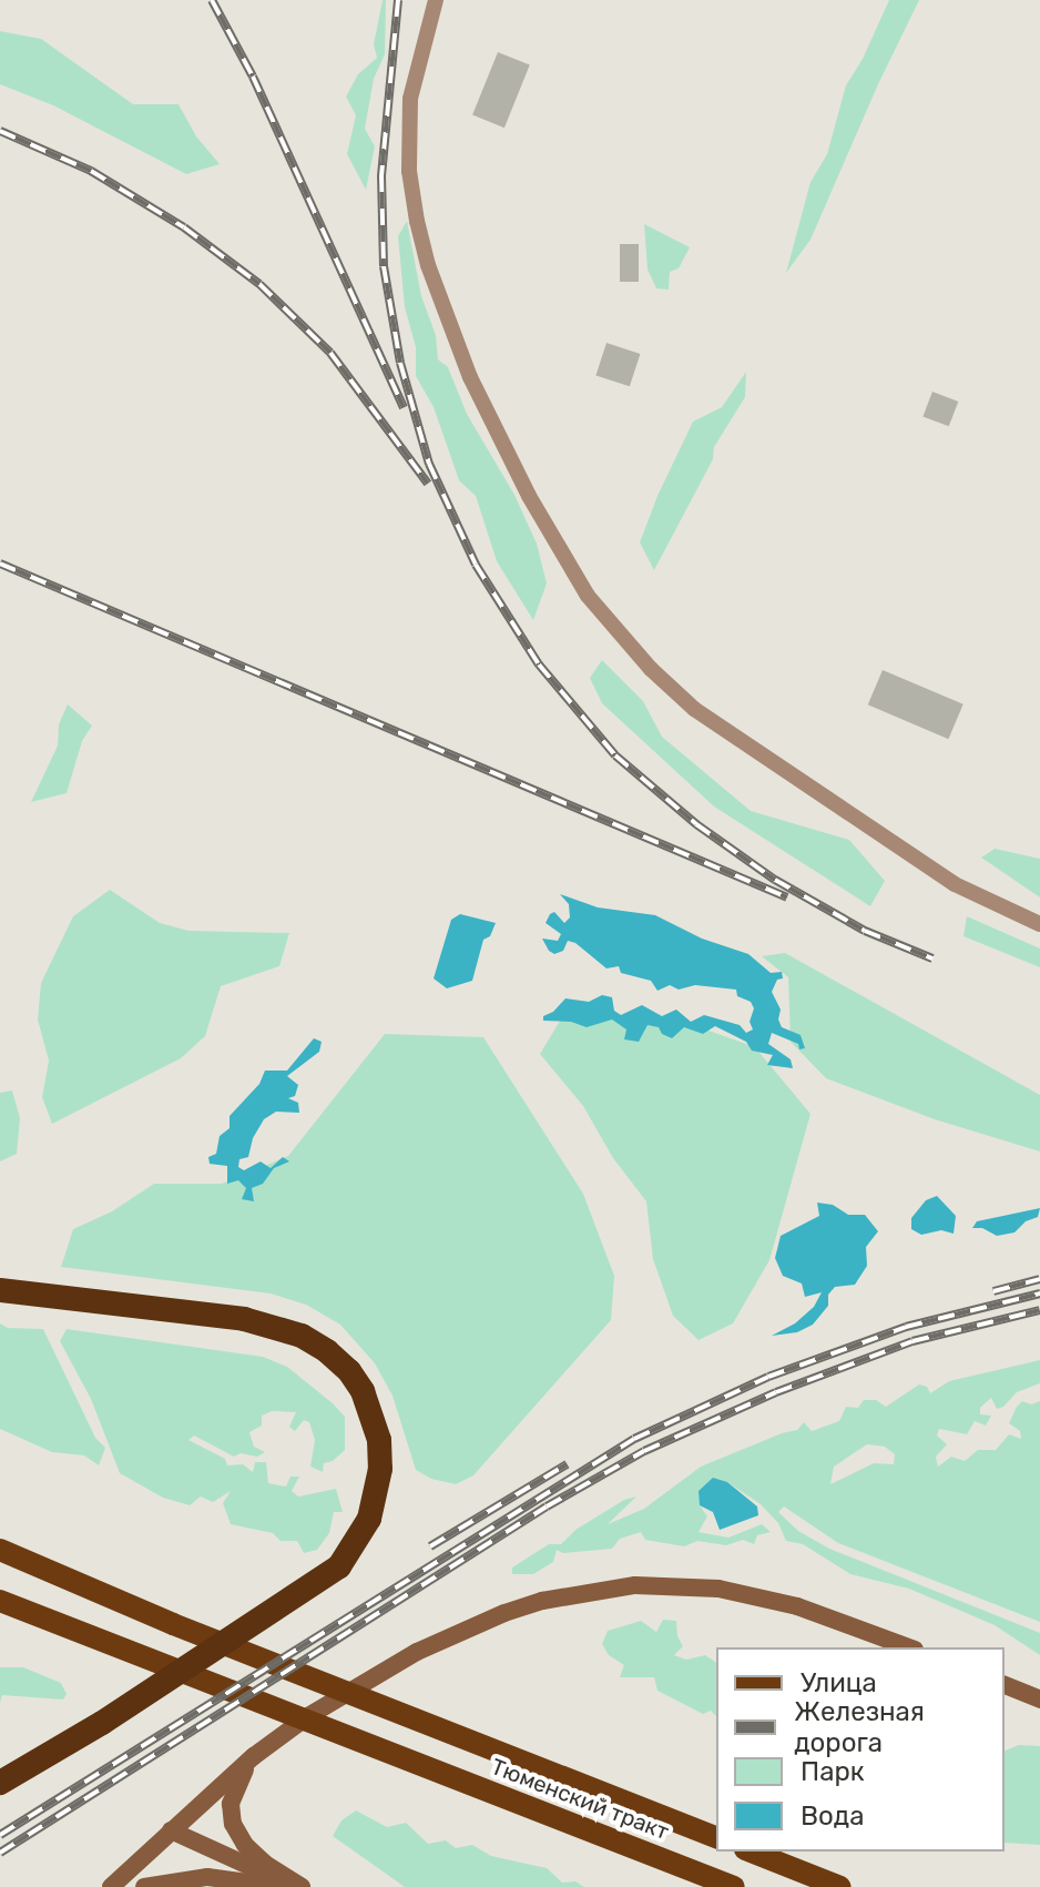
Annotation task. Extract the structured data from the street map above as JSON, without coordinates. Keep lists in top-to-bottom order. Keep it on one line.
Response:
{"streets":{"main road":["Тюменский тракт"]},"legend":["Улица","Железная дорога","Парк","Вода"]}
